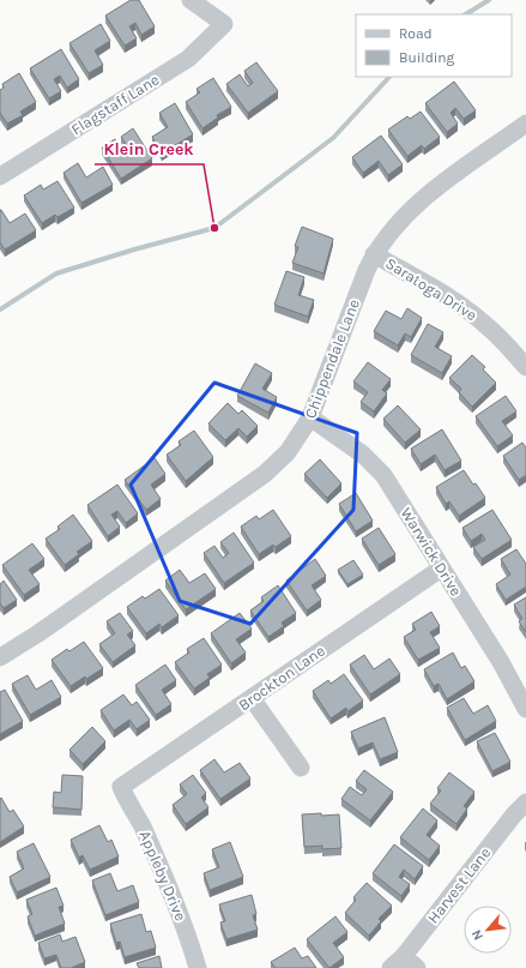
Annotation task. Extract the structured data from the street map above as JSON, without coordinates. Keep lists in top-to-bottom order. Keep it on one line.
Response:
{"streets":{"street":["Flagstaff Lane","Saratoga Drive","Chippendale Lane","Warwick Drive","Brockton Lane","Appleby Drive","Harvest Lane"]},"crossings":[["Saratoga Drive","Chippendale Lane"],["Chippendale Lane","Warwick Drive"],["Warwick Drive","Brockton Lane"],["Brockton Lane","Appleby Drive"]],"places":["Klein Creek"],"legend":["Road","Building"],"north":"bottom left"}
